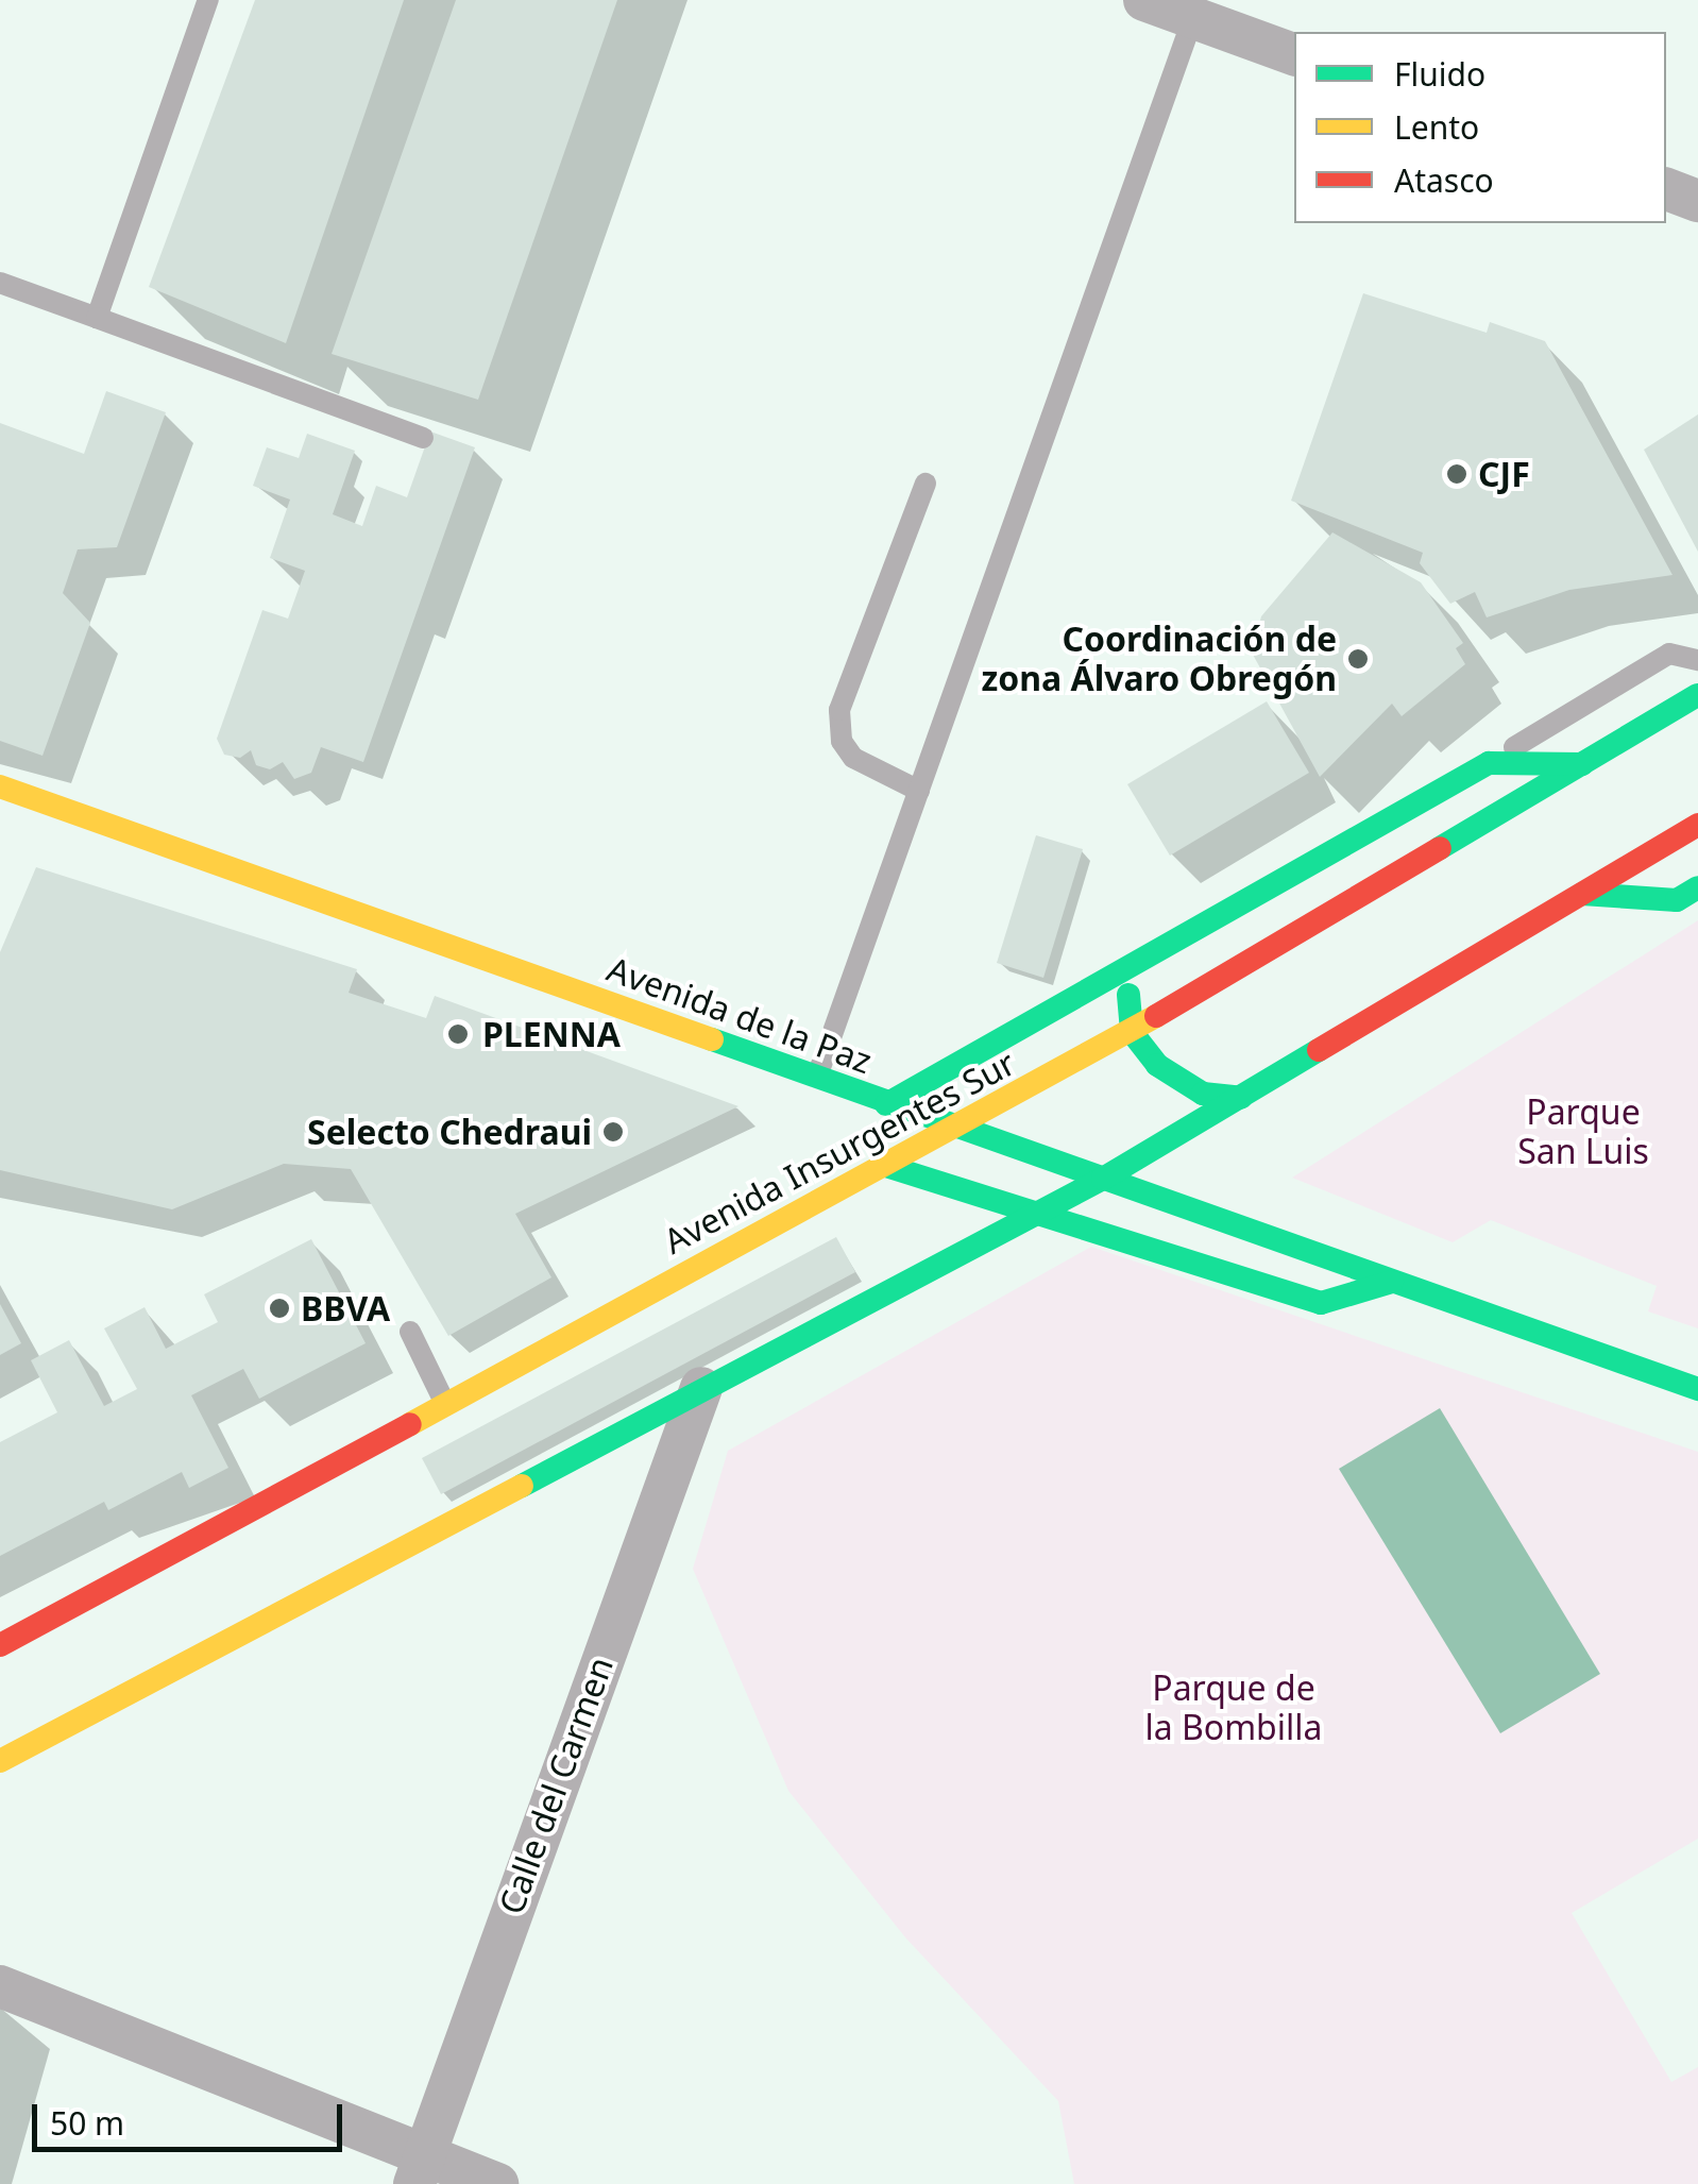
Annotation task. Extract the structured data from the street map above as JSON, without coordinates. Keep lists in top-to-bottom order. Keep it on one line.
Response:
{"streets":{"main road":["Avenida de la Paz","Avenida Insurgentes Sur"],"street":["Calle del Carmen"]},"crossings":[["Avenida de la Paz","Avenida Insurgentes Sur"]],"parks":["Parque San Luis","Parque de la Bombilla"],"places":["CJF","Coordinación de zona Álvaro Obregón","PLENNA","Selecto Chedraui","BBVA"],"legend":["Fluido","Lento","Atasco"],"scale_bar":"50 m"}
